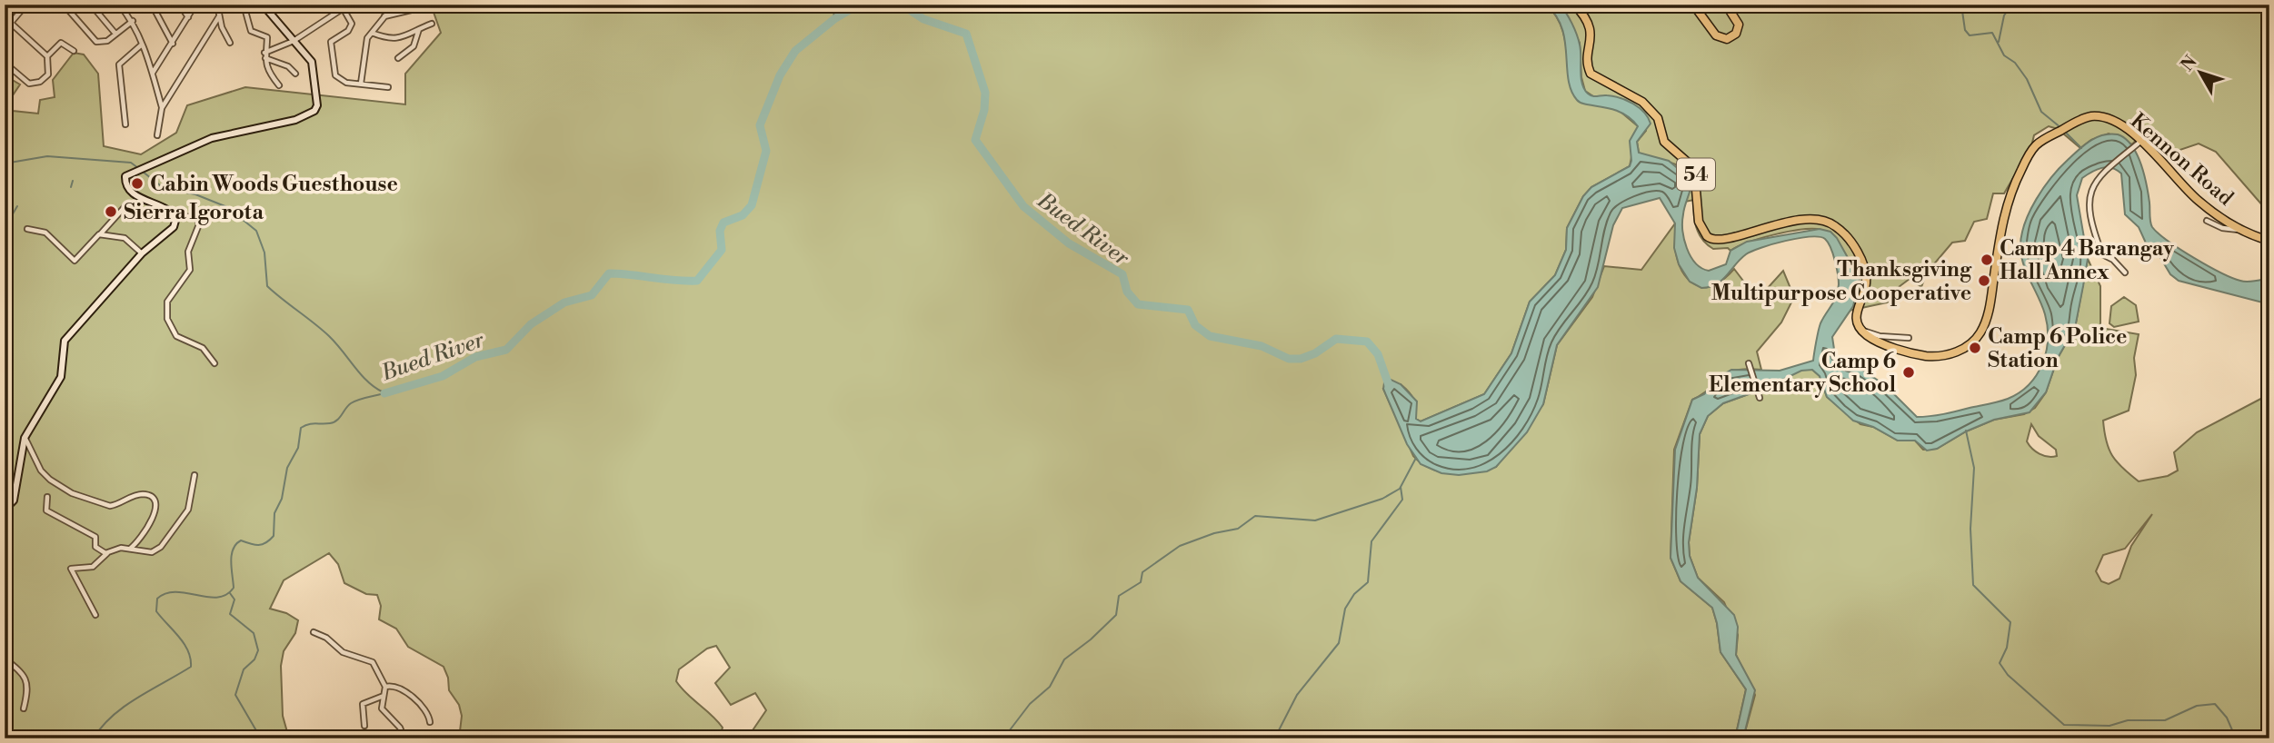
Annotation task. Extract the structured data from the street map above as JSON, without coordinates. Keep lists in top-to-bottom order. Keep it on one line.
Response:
{"streets":{"highway":["Kennon Road","54"]},"crossings":[["Kennon Road","54"]],"water":["Bued River"],"places":["Cabin Woods Guesthouse","Sierra Igorota","Camp 4 Barangay Hall Annex","Thanksgiving Multipurpose Cooperative","Camp 6 Police Station","Camp 6 Elementary School"],"north":"top left"}
